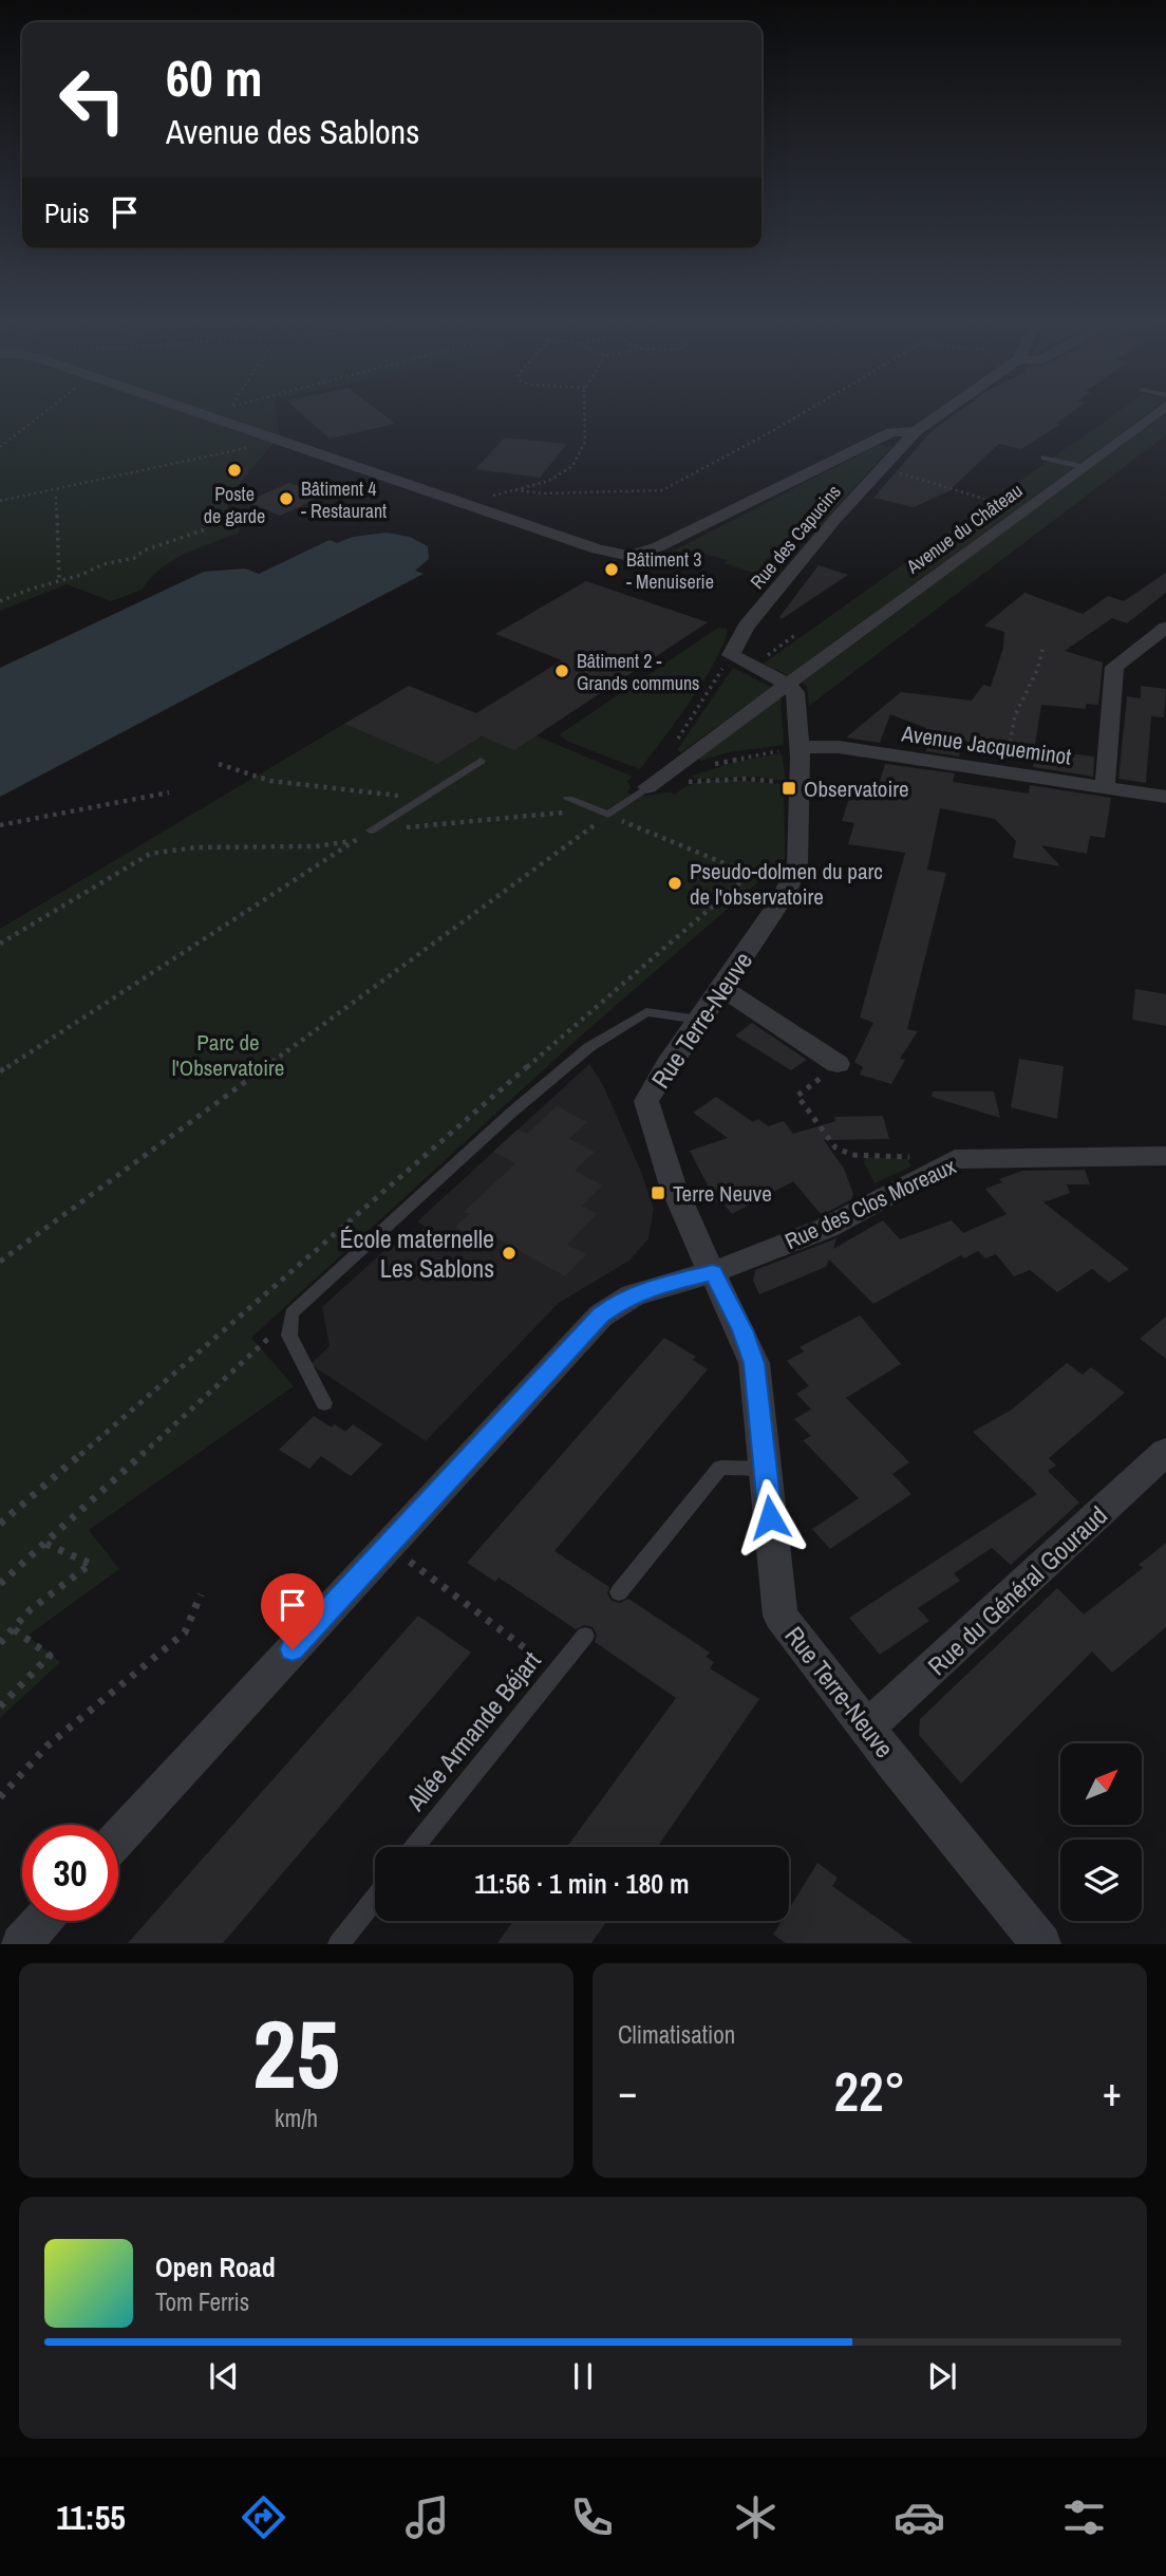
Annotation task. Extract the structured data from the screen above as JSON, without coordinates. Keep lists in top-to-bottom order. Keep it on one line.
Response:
{"streets":{"street":["Avenue du Château","Rue des Capucins","Avenue Jacqueminot","Rue Terre-Neuve","Rue des Clos Moreaux","Rue du Général Gouraud"],"lane":["Allée Armande Béjart"]},"crossings":[["Avenue du Château","Rue Terre-Neuve"],["Avenue Jacqueminot","Rue Terre-Neuve"],["Rue Terre-Neuve","Rue des Clos Moreaux"],["Rue Terre-Neuve","Rue du Général Gouraud"]],"parks":["Parc de l'Observatoire"],"places":{"other":["Poste de garde","Bâtiment 4 - Restaurant","Bâtiment 3 - Menuiserie","Bâtiment 2 - Grands communs","Pseudo-dolmen du parc de l'observatoire","École maternelle Les Sablons"],"transit":["Observatoire","Terre Neuve"]},"north":"top right","page":{"turn":["60 m","Avenue des Sablons"],"then":"Puis","limit":"30","trip":"11:56 · 1 min · 180 m","tile":[["25","km/h"],"Climatisation"],"heat":["−","22°","+"],"song":["Open Road","Tom Ferris"],"tabs":"11:55"}}
